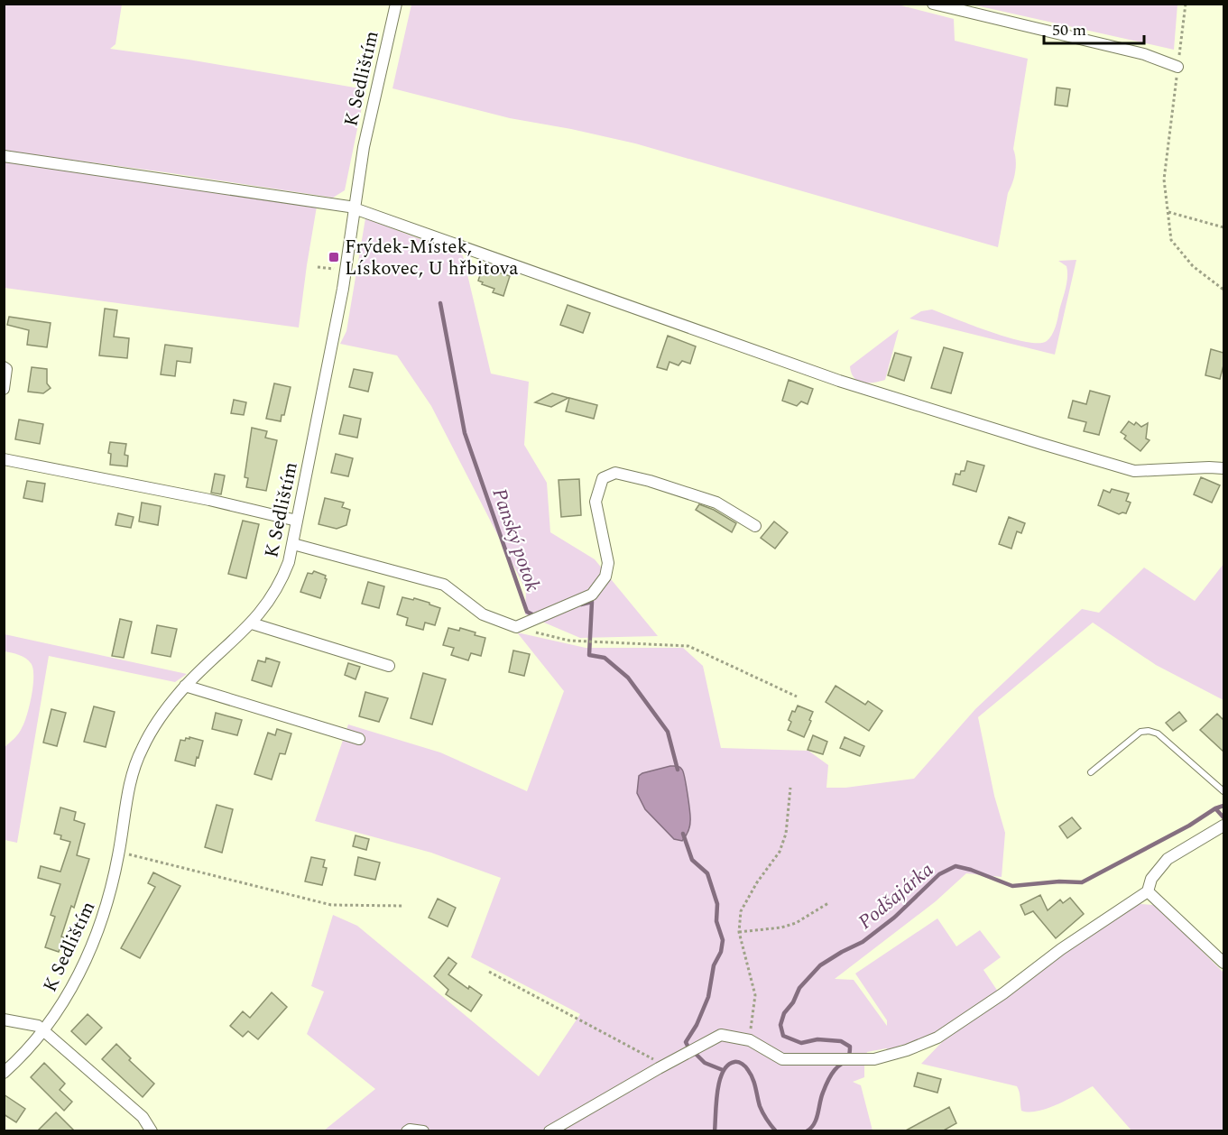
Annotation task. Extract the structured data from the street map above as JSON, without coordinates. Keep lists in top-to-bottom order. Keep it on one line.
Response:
{"streets":{"street":["K Sedlištím"]},"water":["Panský potok","Podšajárka"],"places":{"transit":["Frýdek-Místek, Lískovec, U hřbitova"]},"scale_bar":"50 m"}
